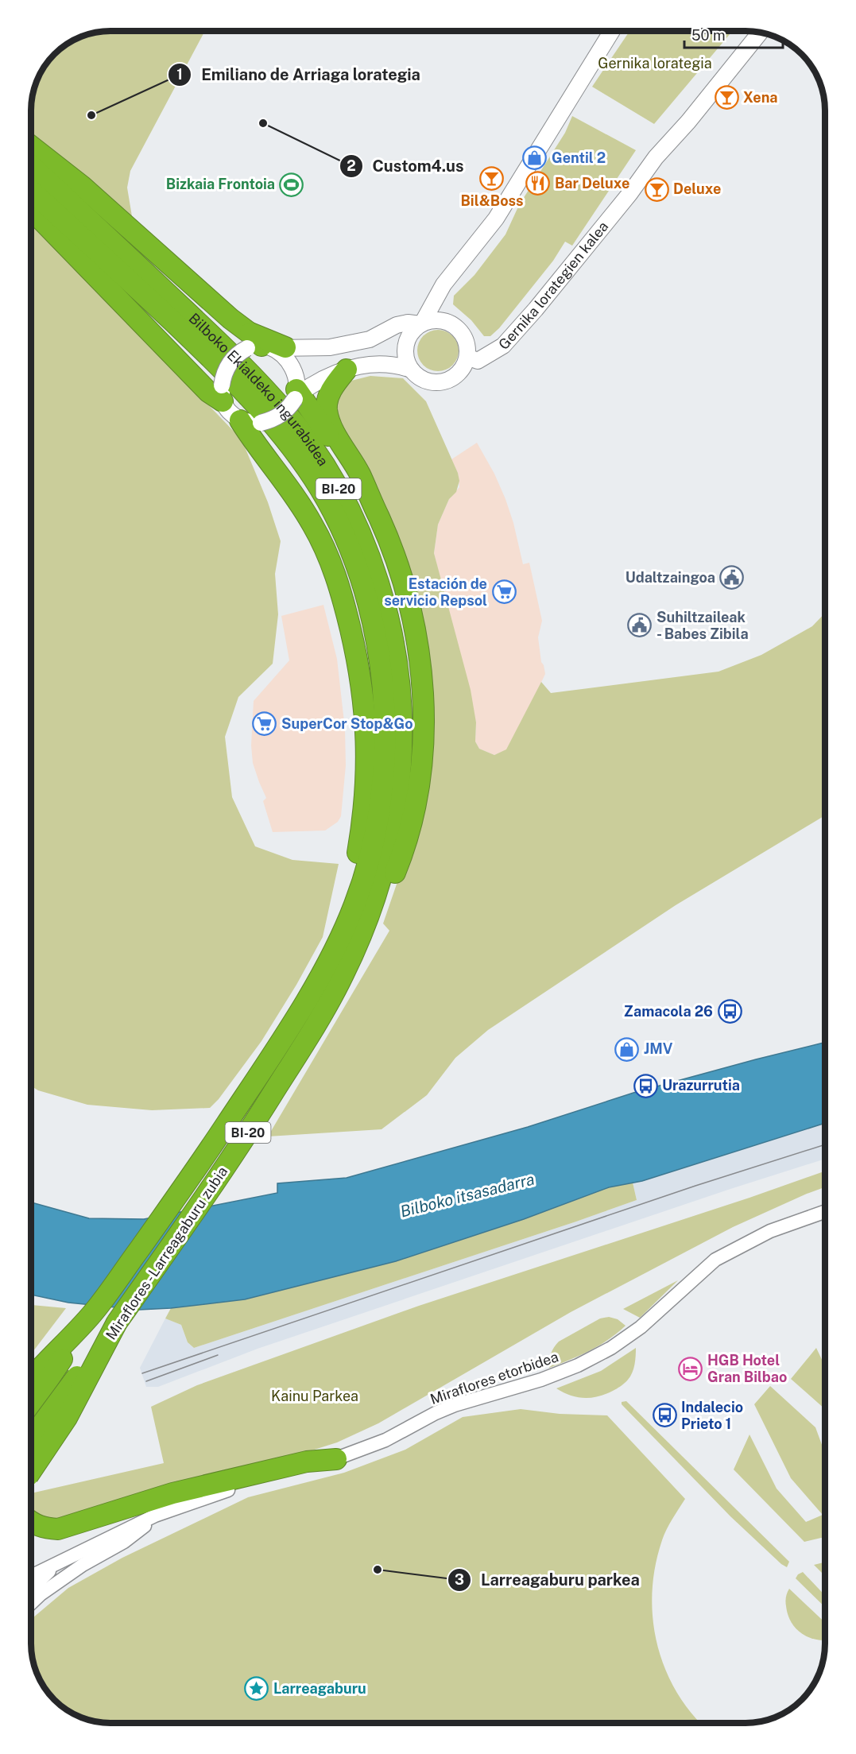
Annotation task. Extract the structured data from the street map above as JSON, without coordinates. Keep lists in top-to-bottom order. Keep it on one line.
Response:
{"streets":{"highway":["Bilboko Ekialdeko ingurabidea","BI-20","Miraflores - Larreagaburu zubia"],"main road":["Gernika lorategien kalea"],"street":["Miraflores etorbidea"]},"crossings":[["Bilboko Ekialdeko ingurabidea","Miraflores - Larreagaburu zubia"]],"water":["Bilboko itsasadarra"],"parks":["Gernika lorategia","Kainu Parkea"],"places":{"bar":["Xena","Bil&Boss","Deluxe"],"other":["Emiliano de Arriaga lorategia","Custom4.us","Larreagaburu parkea"],"shop":["Gentil 2","JMV"],"restaurant":["Bar Deluxe"],"sports":["Bizkaia Frontoia"],"public building":["Udaltzaingoa","Suhiltzaileak - Babes Zibila"],"supermarket":["Estación de servicio Repsol","SuperCor Stop&Go"],"bus stop":["Zamacola 26","Urazurrutia","Indalecio Prieto 1"],"hotel":["HGB Hotel Gran Bilbao"],"place":["Larreagaburu"]},"scale_bar":"50 m"}
